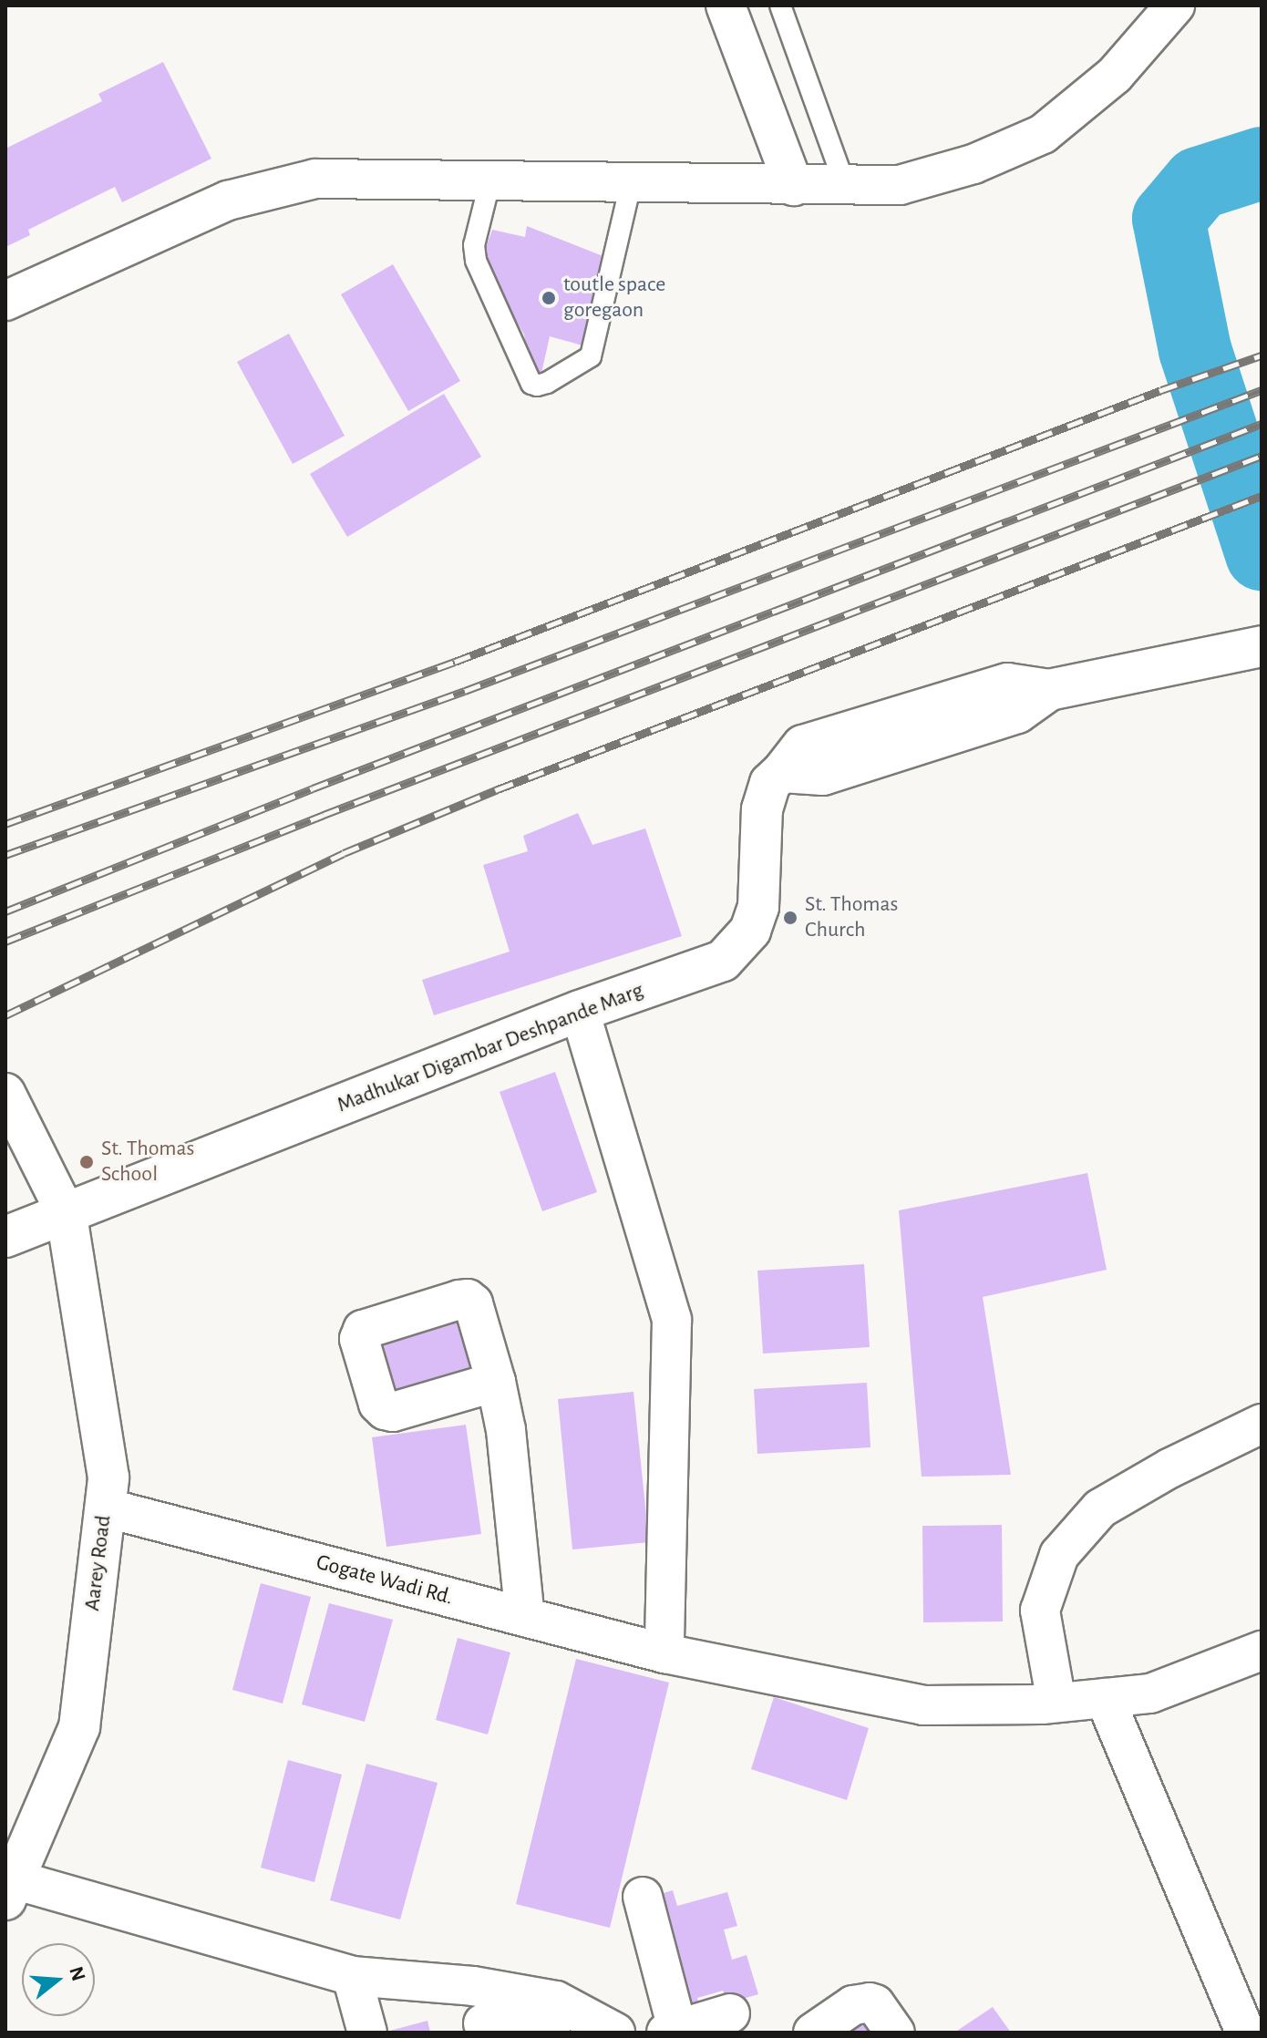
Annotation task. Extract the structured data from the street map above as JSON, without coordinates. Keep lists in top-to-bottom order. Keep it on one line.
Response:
{"streets":{"street":["Madhukar Digambar Deshpande Marg","Aarey Road","Gogate Wadi Rd."]},"crossings":[["Madhukar Digambar Deshpande Marg","Aarey Road"],["Aarey Road","Gogate Wadi Rd."]],"places":["toutle space goregaon","St. Thomas Church","St. Thomas School"],"north":"right"}
